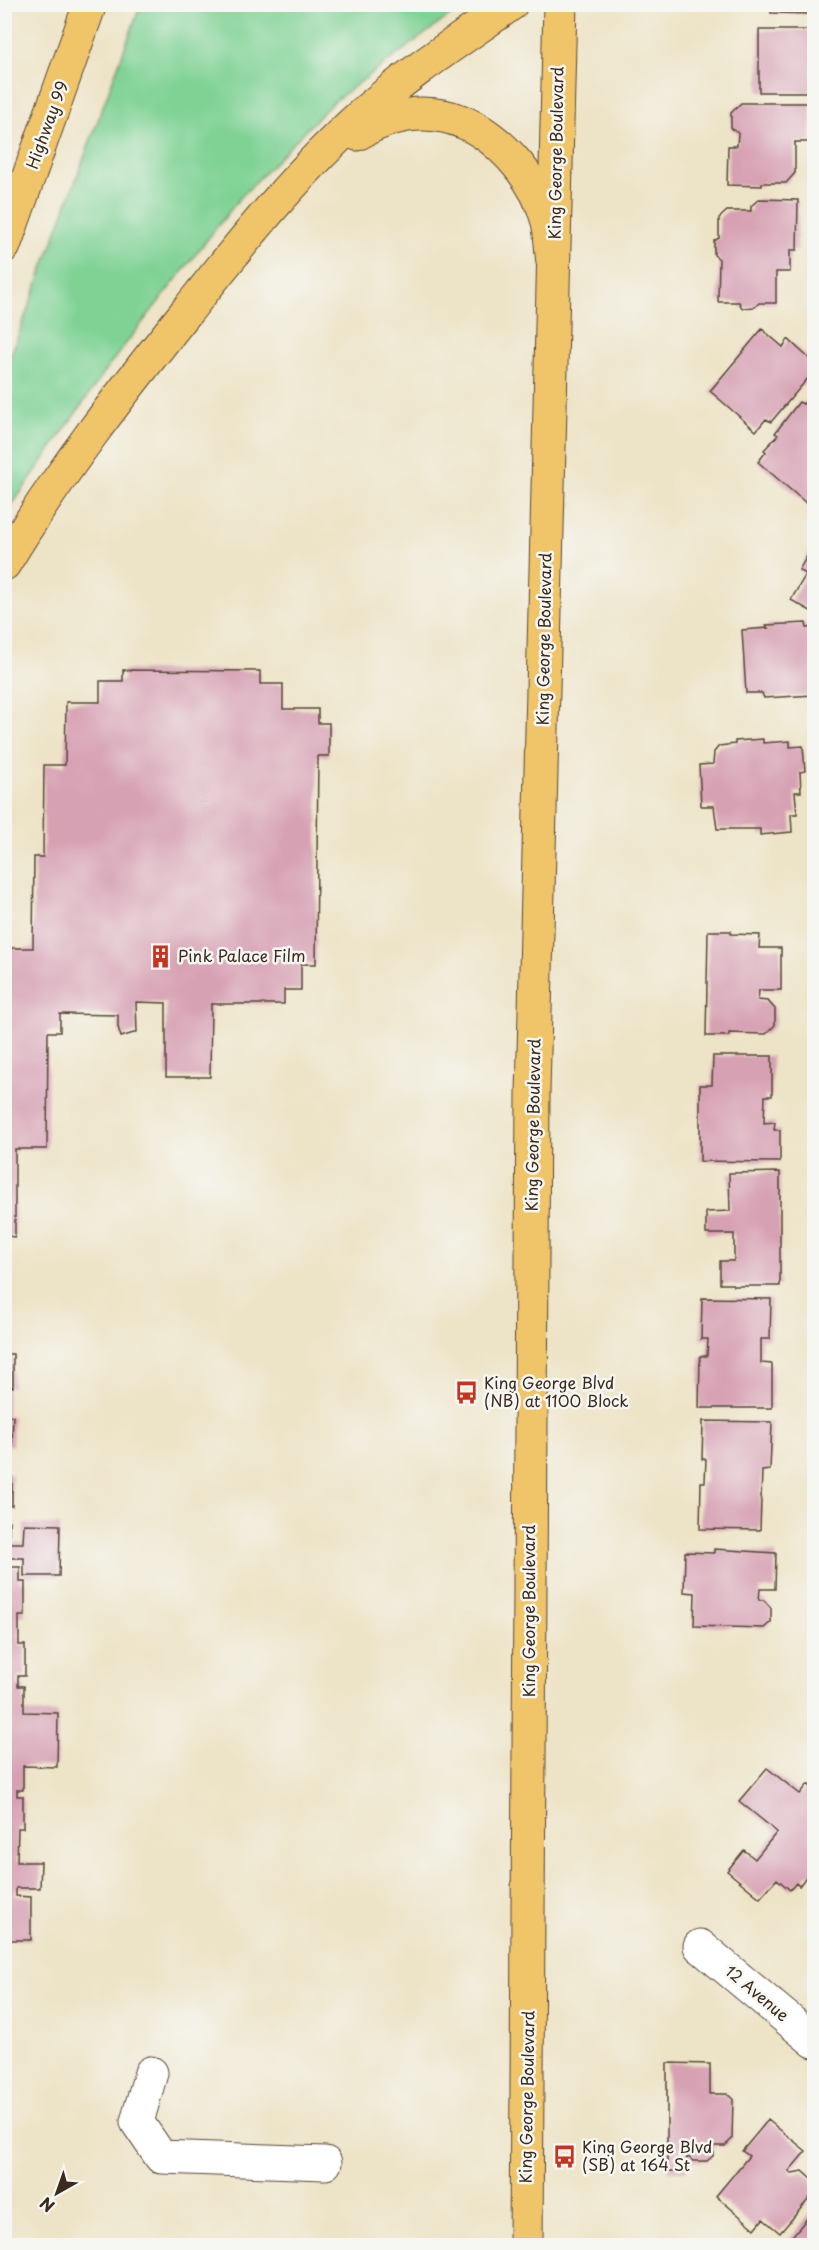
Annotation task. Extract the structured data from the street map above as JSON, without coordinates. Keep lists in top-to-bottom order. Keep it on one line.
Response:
{"streets":{"main road":["Highway 99","King George Boulevard"],"street":["12 Avenue"]},"places":{"building":["Pink Palace Film"],"bus stop":["King George Blvd (NB) at 1100 Block","King George Blvd (SB) at 164 St"]},"north":"bottom left"}
